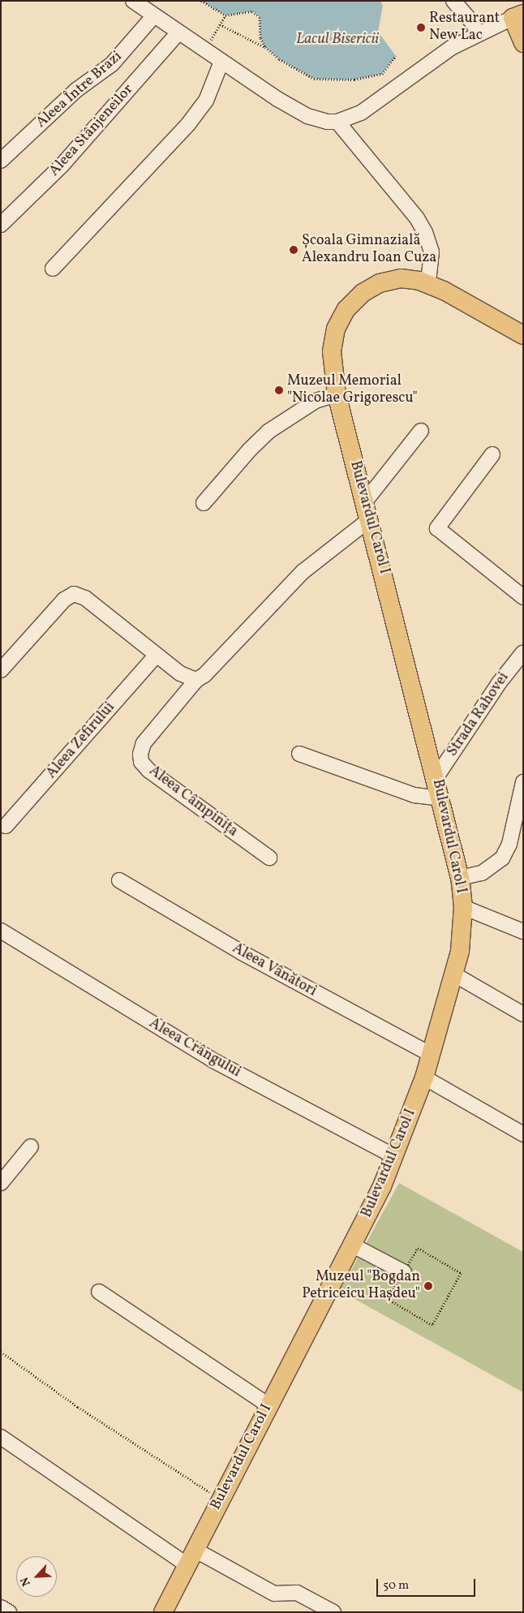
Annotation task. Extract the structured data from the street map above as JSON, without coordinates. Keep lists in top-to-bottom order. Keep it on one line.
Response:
{"streets":{"main road":["Bulevardul Carol I"],"street":["Aleea Între Brazi","Aleea Stânjeneilor","Strada Rahovei","Aleea Zefirului","Aleea Câmpinița","Aleea Vânători","Aleea Crângului"]},"crossings":[["Bulevardul Carol I","Strada Rahovei"],["Bulevardul Carol I","Aleea Vânători"],["Bulevardul Carol I","Aleea Crângului"]],"water":["Lacul Bisericii"],"places":["Restaurant New Lac","Școala Gimnazială Alexandru Ioan Cuza","Muzeul Memorial \"Nicolae Grigorescu\"","Muzeul \"Bogdan Petriceicu Hașdeu\""],"scale_bar":"50 m","north":"bottom left"}
